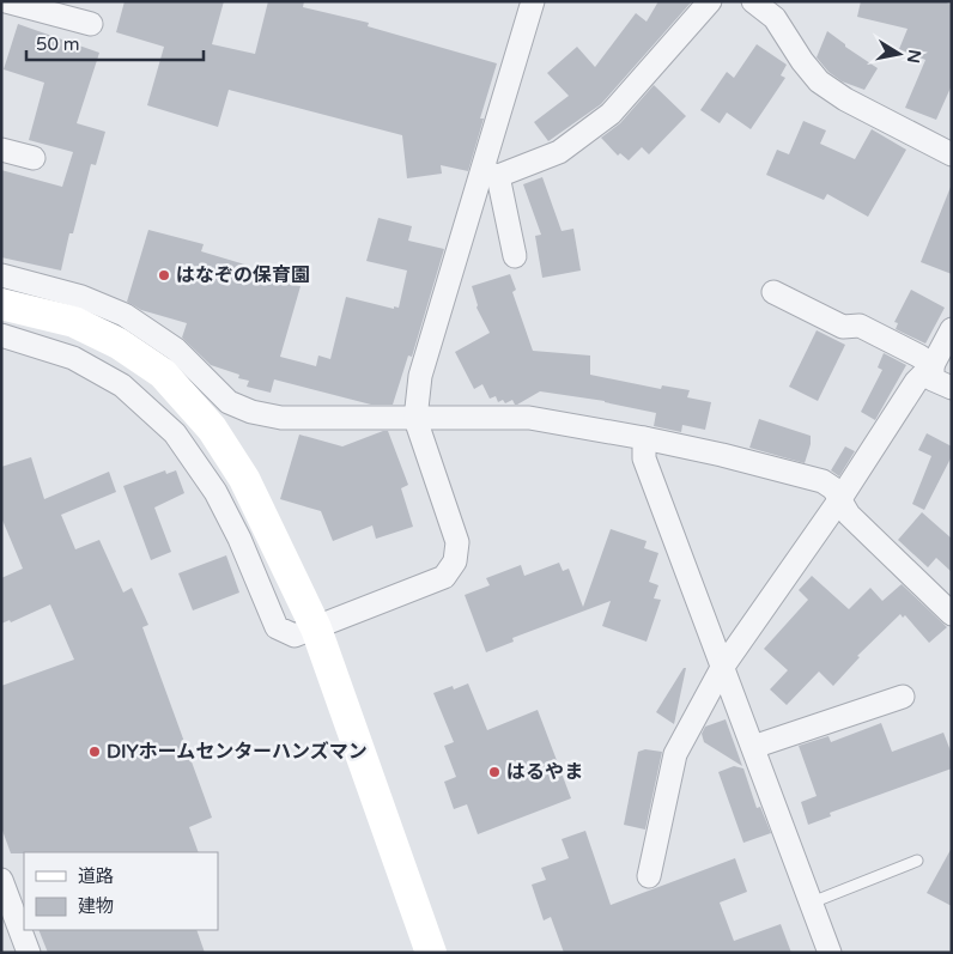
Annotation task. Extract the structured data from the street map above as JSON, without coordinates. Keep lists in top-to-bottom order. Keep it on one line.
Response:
{"places":["はなぞの保育園","DIYホームセンターハンズマン","はるやま"],"legend":["道路","建物"],"scale_bar":"50 m","north":"right"}
